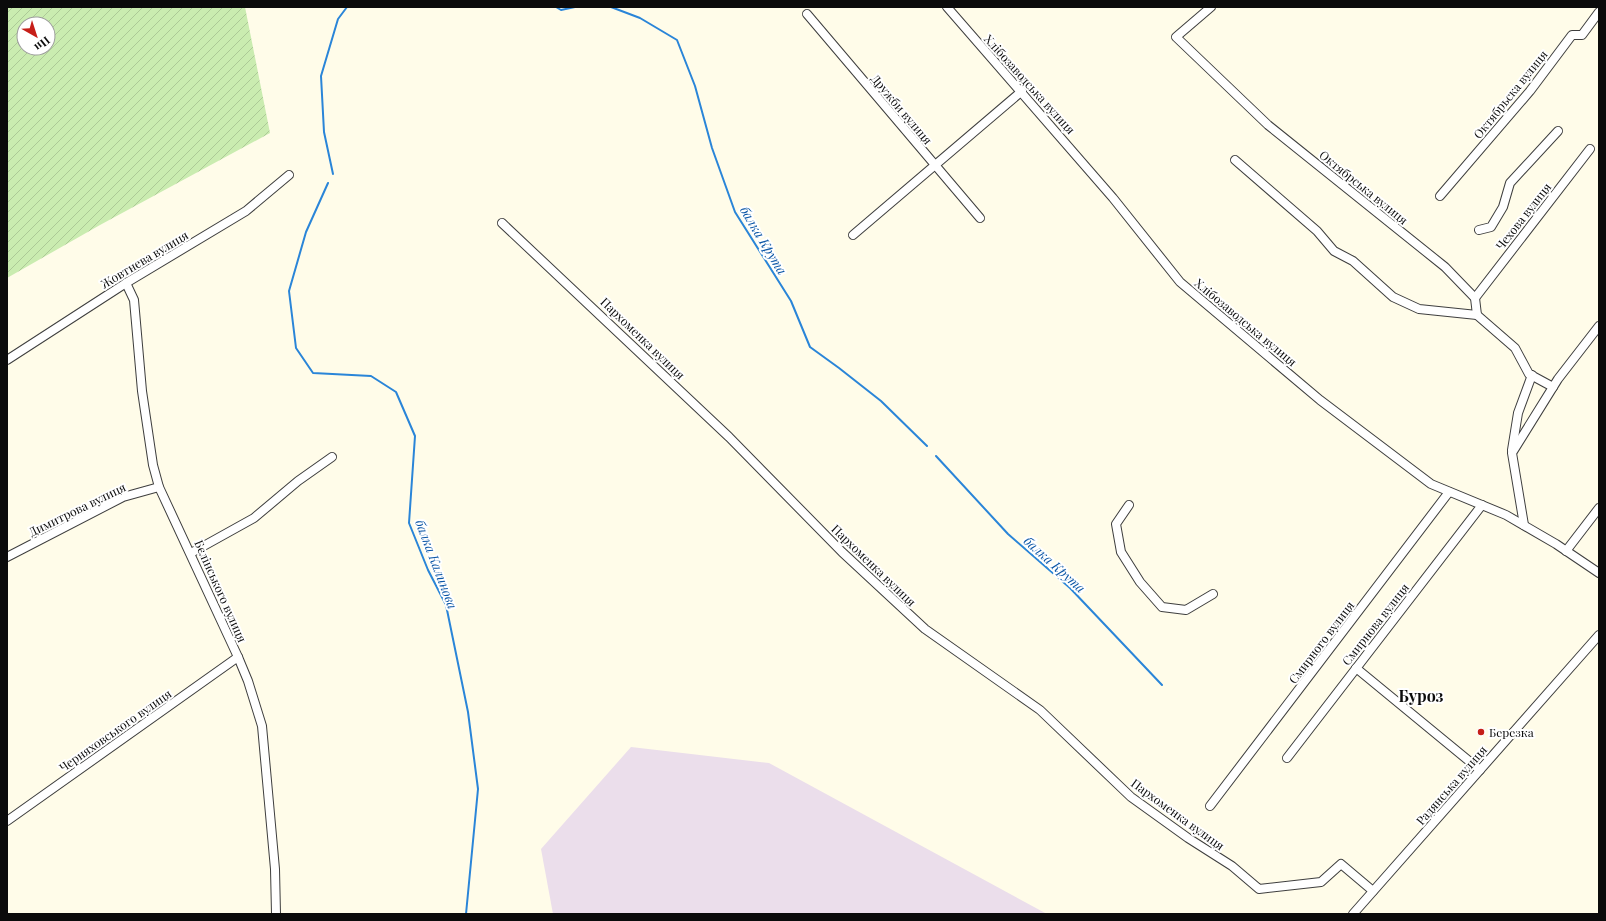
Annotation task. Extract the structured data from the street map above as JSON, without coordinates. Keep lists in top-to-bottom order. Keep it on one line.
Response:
{"streets":{"street":["Хлібозаводська вулиця","Октябрьска вулиця","Дружби вулиця","Октябрська вулиця","Чехова вулиця","Жовтнева вулиця","Пархоменка вулиця","Димитрова вулиця","Бєлінського вулиця","Смирнова вулиця","Смирного вулиця","Черняховського вулиця","Радянська вулиця"]},"crossings":[["Хлібозаводська вулиця","Смирнова вулиця"],["Хлібозаводська вулиця","Смирного вулиця"],["Октябрська вулиця","Чехова вулиця"],["Жовтнева вулиця","Бєлінського вулиця"],["Пархоменка вулиця","Радянська вулиця"],["Димитрова вулиця","Бєлінського вулиця"],["Бєлінського вулиця","Черняховського вулиця"]],"districts":["Буроз"],"water":["балка Крута","балка Калинова"],"places":["Березка"],"north":"bottom right"}
